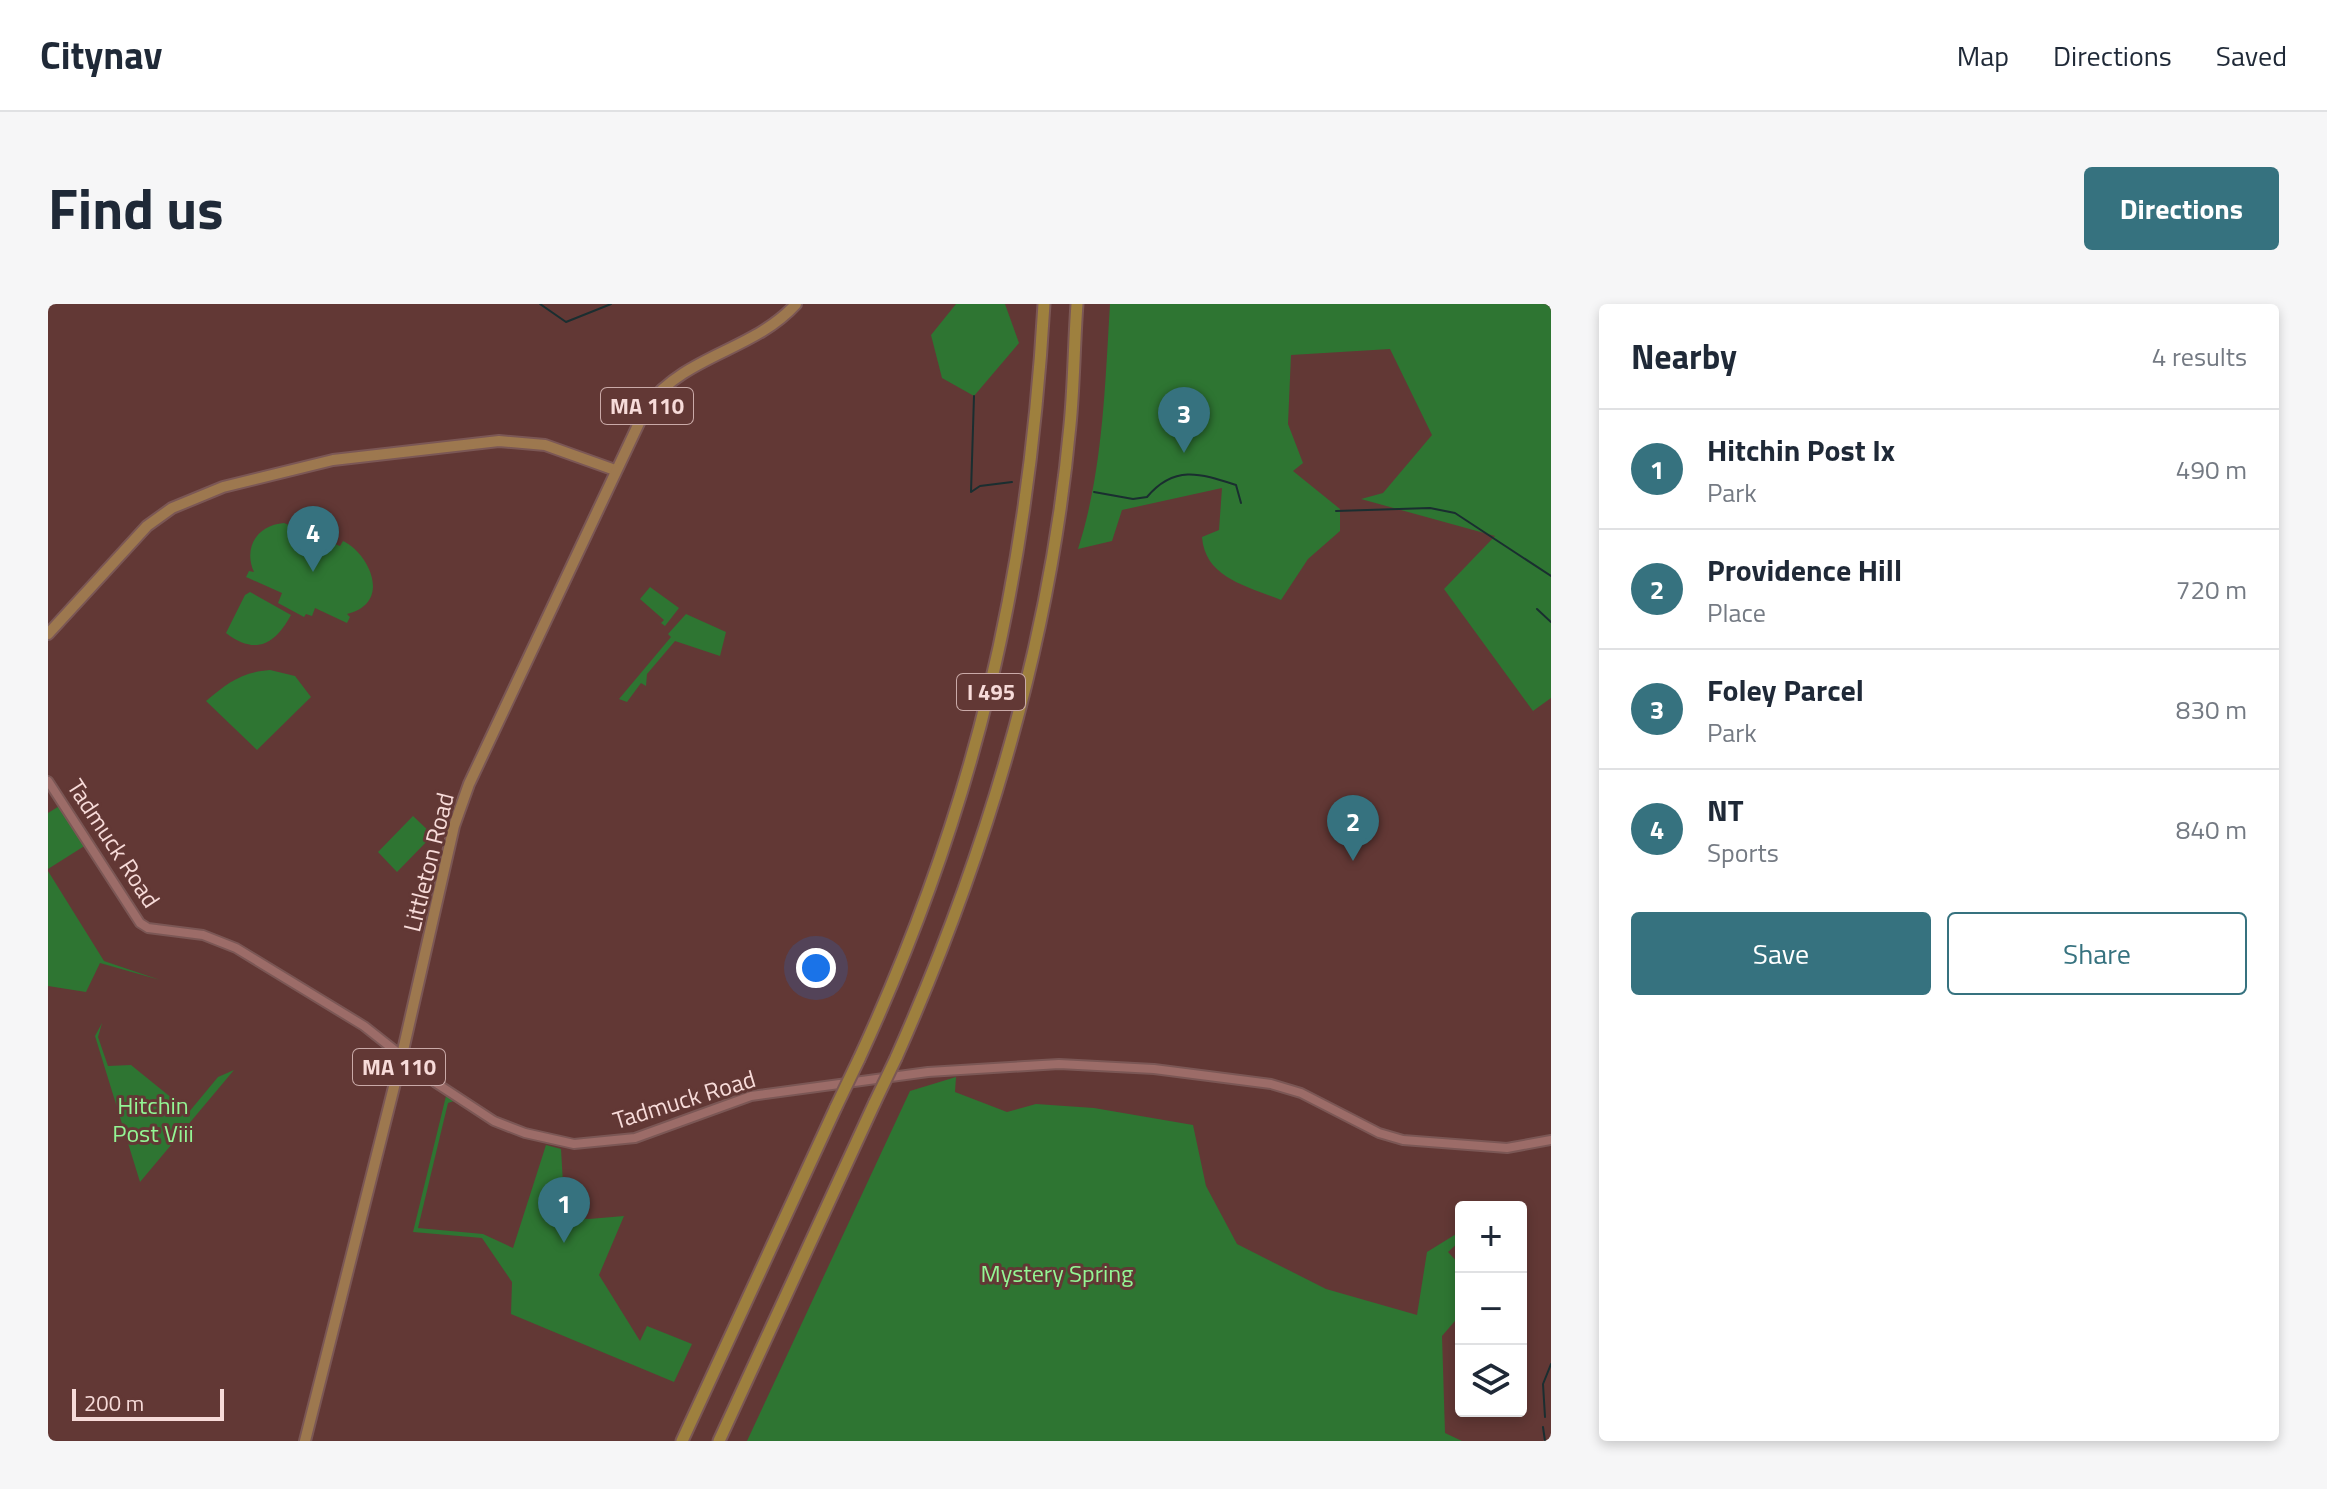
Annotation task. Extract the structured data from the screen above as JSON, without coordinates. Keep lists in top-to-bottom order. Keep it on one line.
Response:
{"streets":{"highway":["I 495"],"main road":["MA 110","Littleton Road"],"street":["Tadmuck Road"]},"crossings":[["Tadmuck Road","Littleton Road"]],"parks":["Hitchin Post Viii","Mystery Spring"],"scale_bar":"200 m","page":{"header":"Citynav","nav":["Map","Directions","Saved"],"title":"Find us","buttons":["Directions",["Save","Share"]],"heading":["Nearby","4 results"],"pins":["3","4","2","1"],"list":[{"mark":"1","name":"Hitchin Post Ix","note":"Park","value":"490 m"},{"mark":"2","name":"Providence Hill","note":"Place","value":"720 m"},{"mark":"3","name":"Foley Parcel","note":"Park","value":"830 m"},{"mark":"4","name":"NT","note":"Sports","value":"840 m"}],"map_buttons":["+","−"],"scale":"200 m"}}
